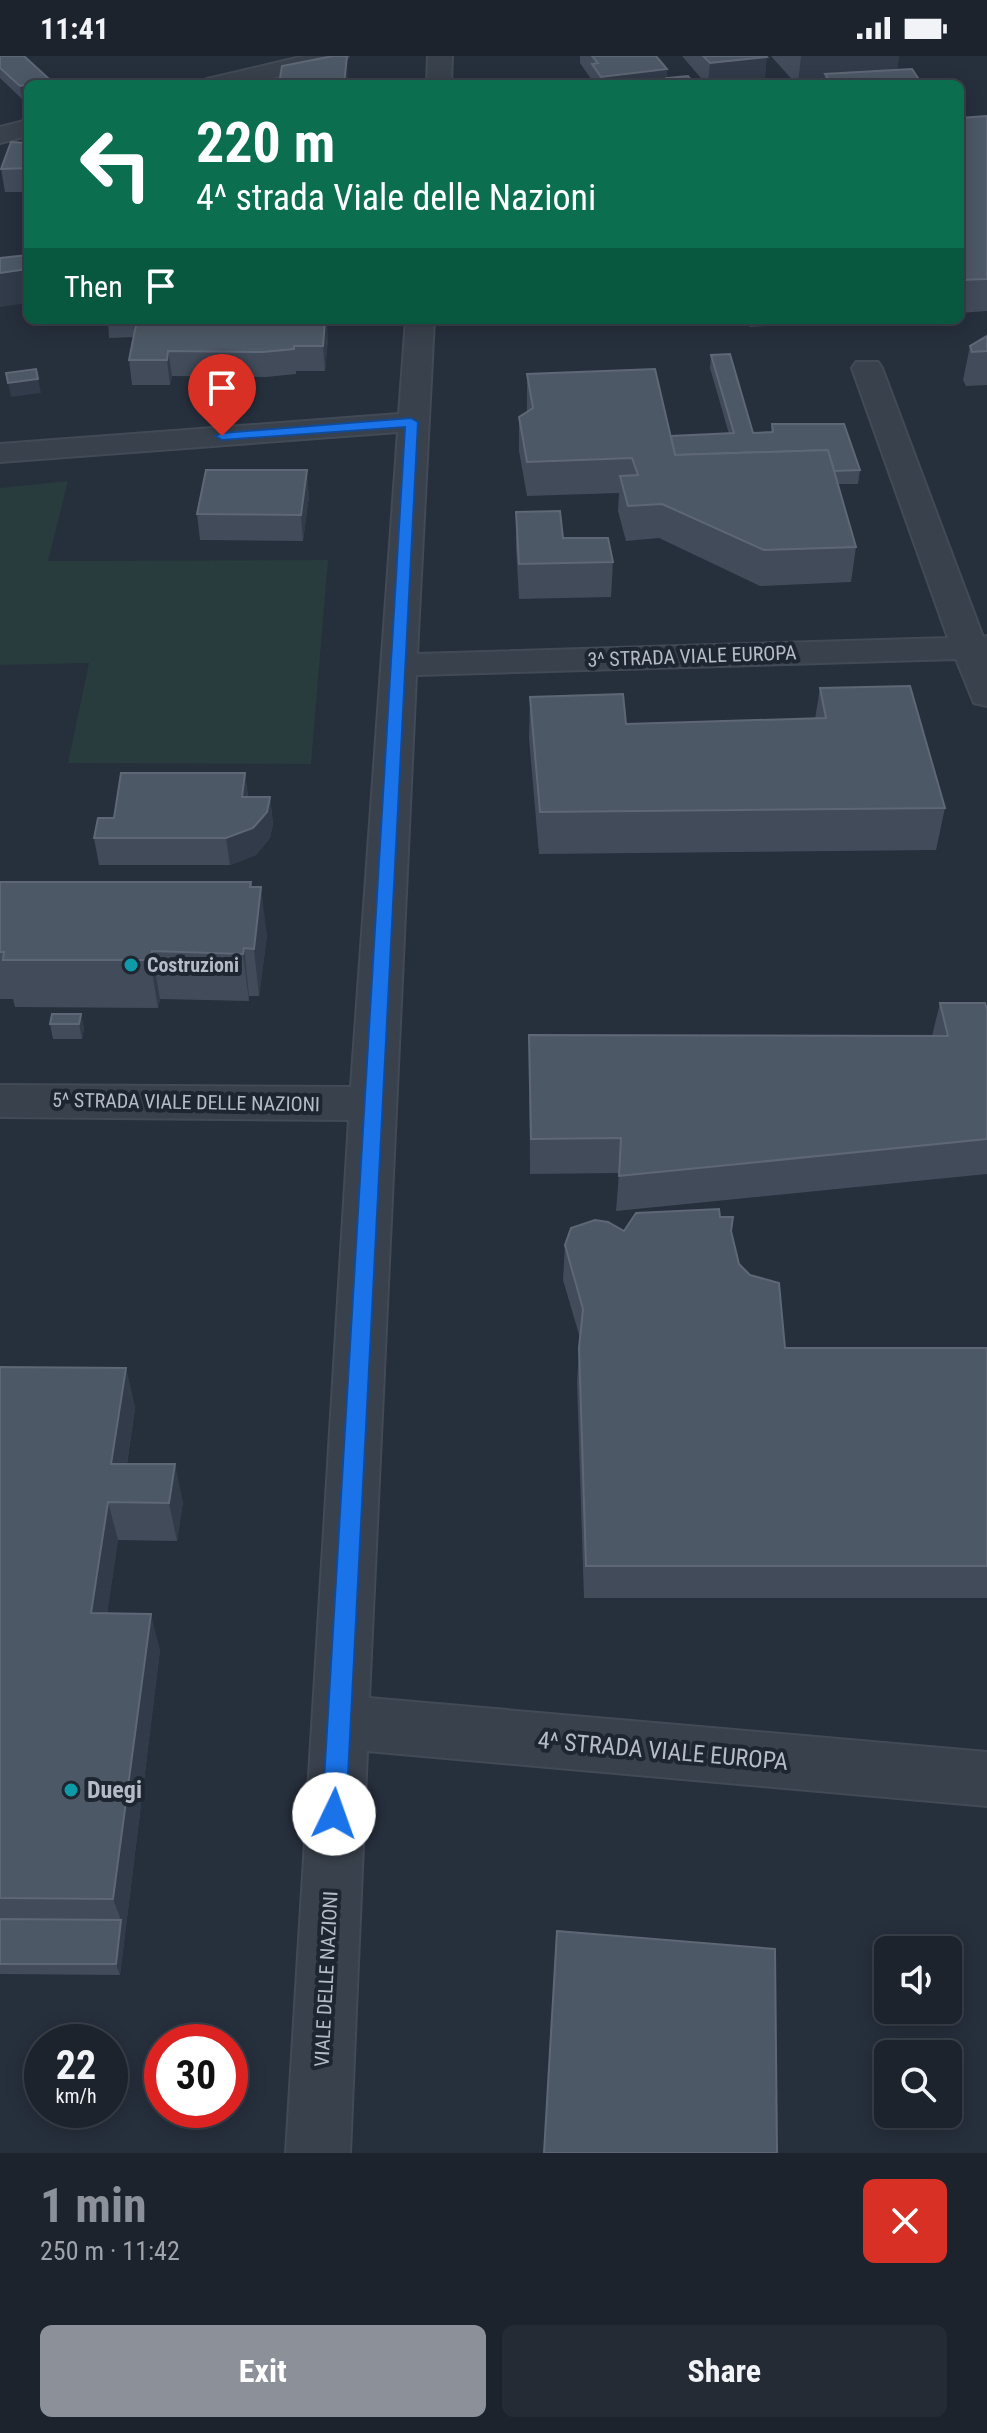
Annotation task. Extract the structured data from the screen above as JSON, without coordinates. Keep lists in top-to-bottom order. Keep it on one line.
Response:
{"streets":{"street":["3^ STRADA VIALE EUROPA","5^ STRADA VIALE DELLE NAZIONI","4^ STRADA VIALE EUROPA","VIALE DELLE NAZIONI"]},"crossings":[["3^ STRADA VIALE EUROPA","VIALE DELLE NAZIONI"],["5^ STRADA VIALE DELLE NAZIONI","VIALE DELLE NAZIONI"],["4^ STRADA VIALE EUROPA","VIALE DELLE NAZIONI"]],"places":["Costruzioni","Duegi"],"page":{"status":"11:41","turn":["220 m","4^ strada Viale delle Nazioni"],"then":"Then","speed":"22 km/h","limit":"30","heading":["1 min","250 m · 11:42"],"buttons":["Exit","Share"]}}
